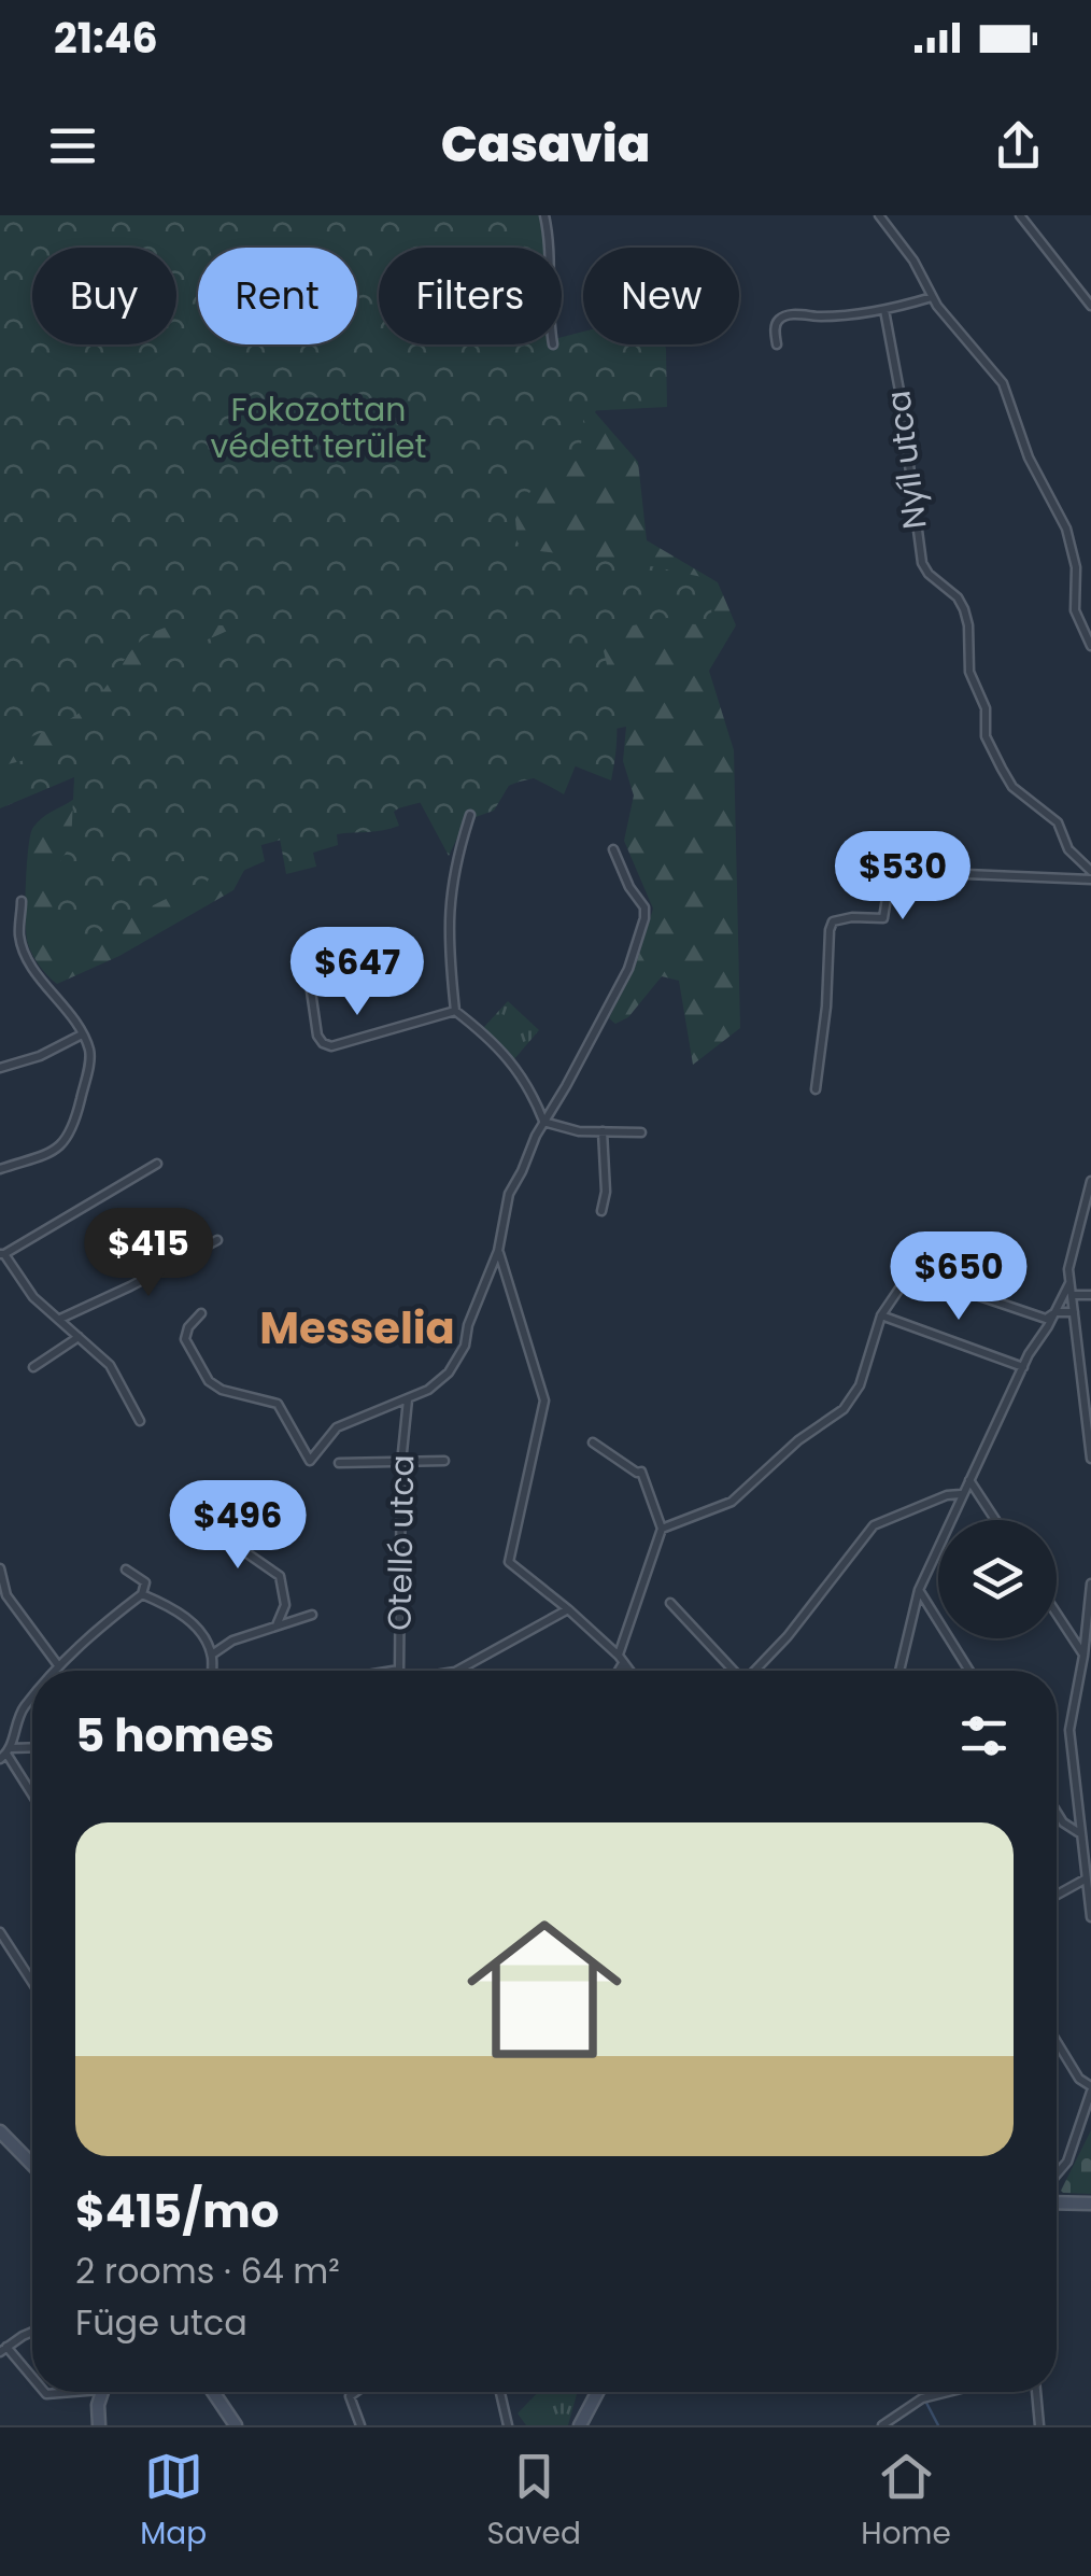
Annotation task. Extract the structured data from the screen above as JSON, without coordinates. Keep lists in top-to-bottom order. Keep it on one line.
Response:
{"streets":{"street":["Nyíl utca","Otelló utca"]},"districts":["Messelia"],"parks":["Fokozottan védett terület"],"page":{"status":"21:46","header":"Casavia","chip":["Buy","Rent","Filters","New"],"price":["$530","$647","$415","$650","$496"],"heading":"5 homes","list":[{"name":"$415/mo","note":"2 rooms · 64 m² · Füge utca"}],"tabs":["Map","Saved","Home"]}}
